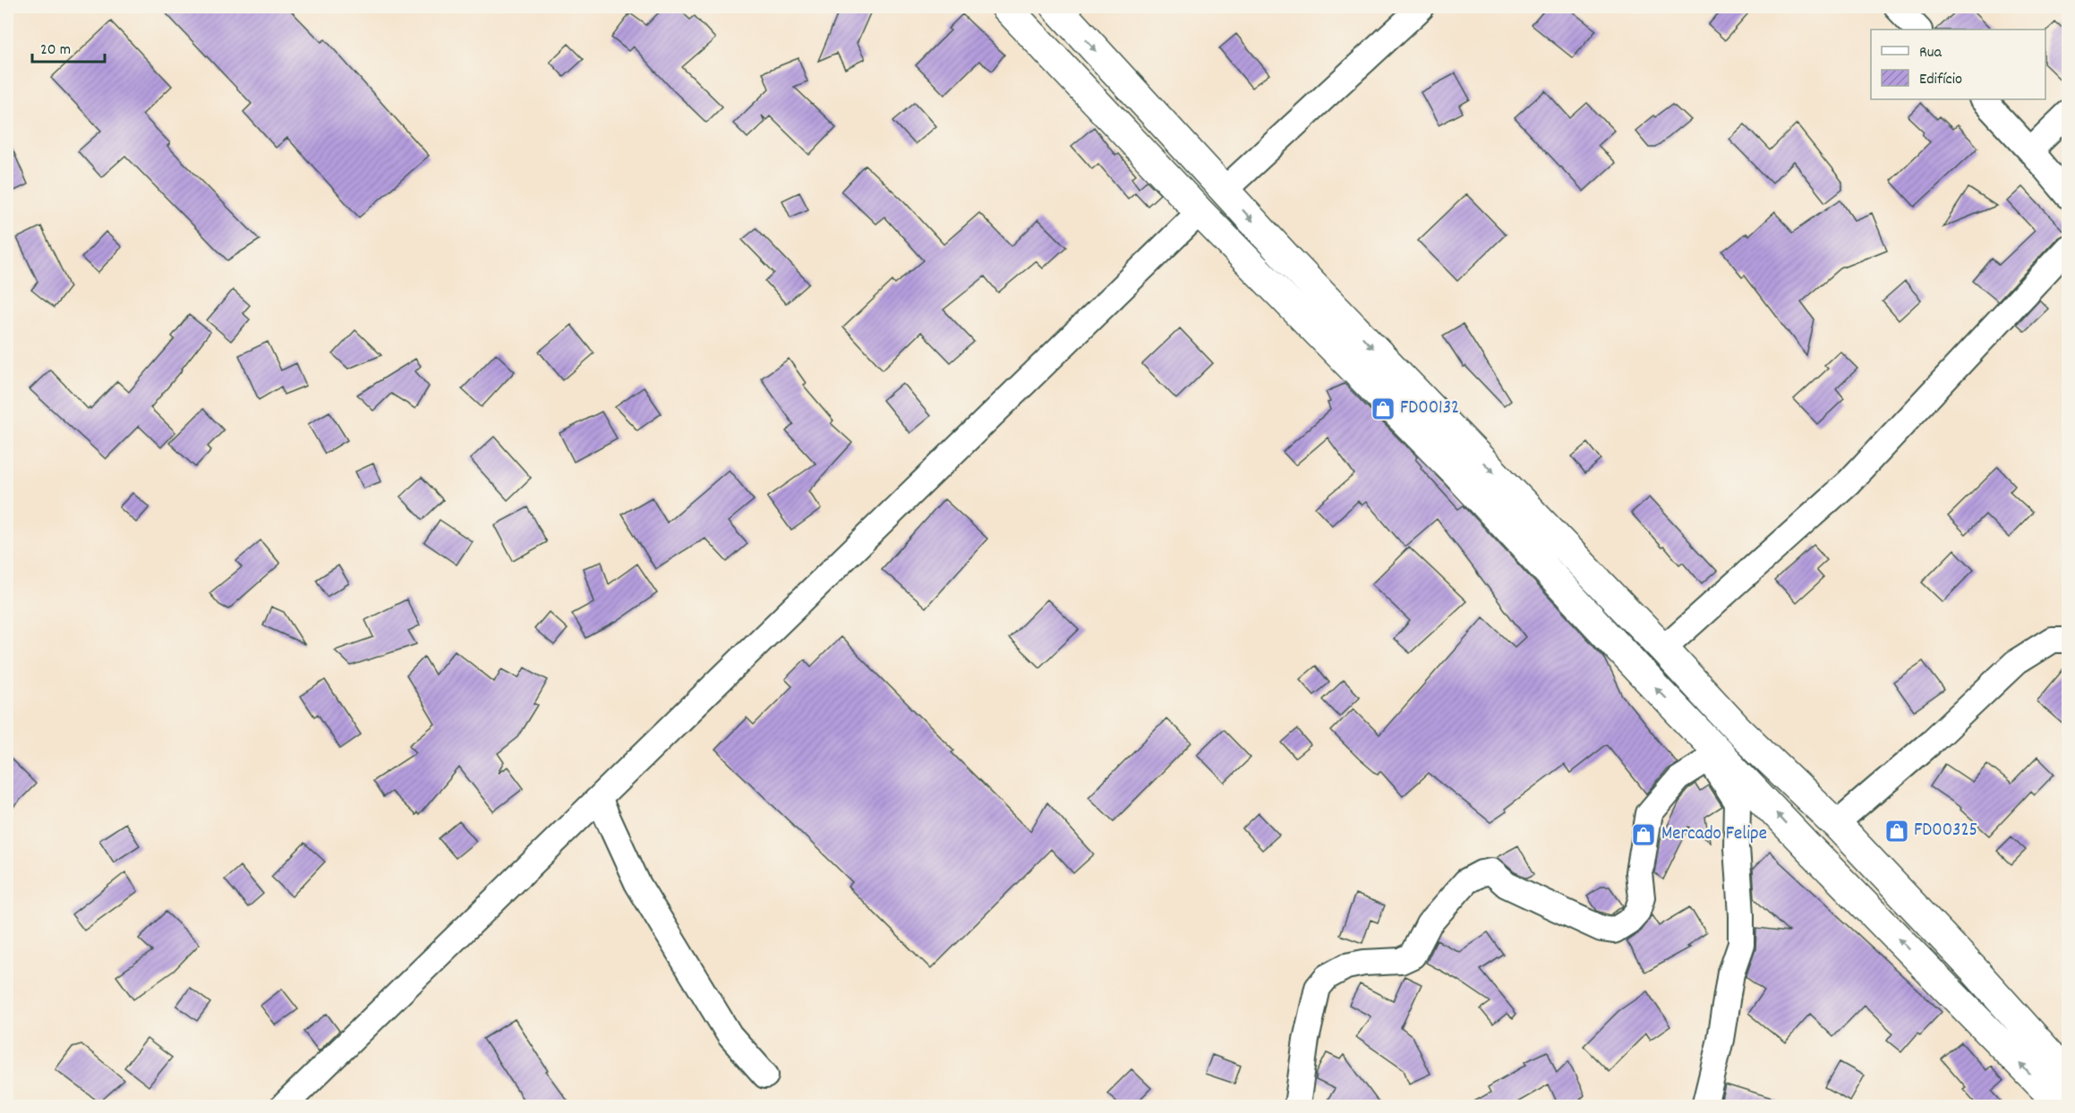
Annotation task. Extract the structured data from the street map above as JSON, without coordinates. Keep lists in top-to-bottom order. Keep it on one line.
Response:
{"places":{"shop":["FD00132","FD00325","Mercado Felipe"]},"legend":["Rua","Edifício"],"scale_bar":"20 m"}
